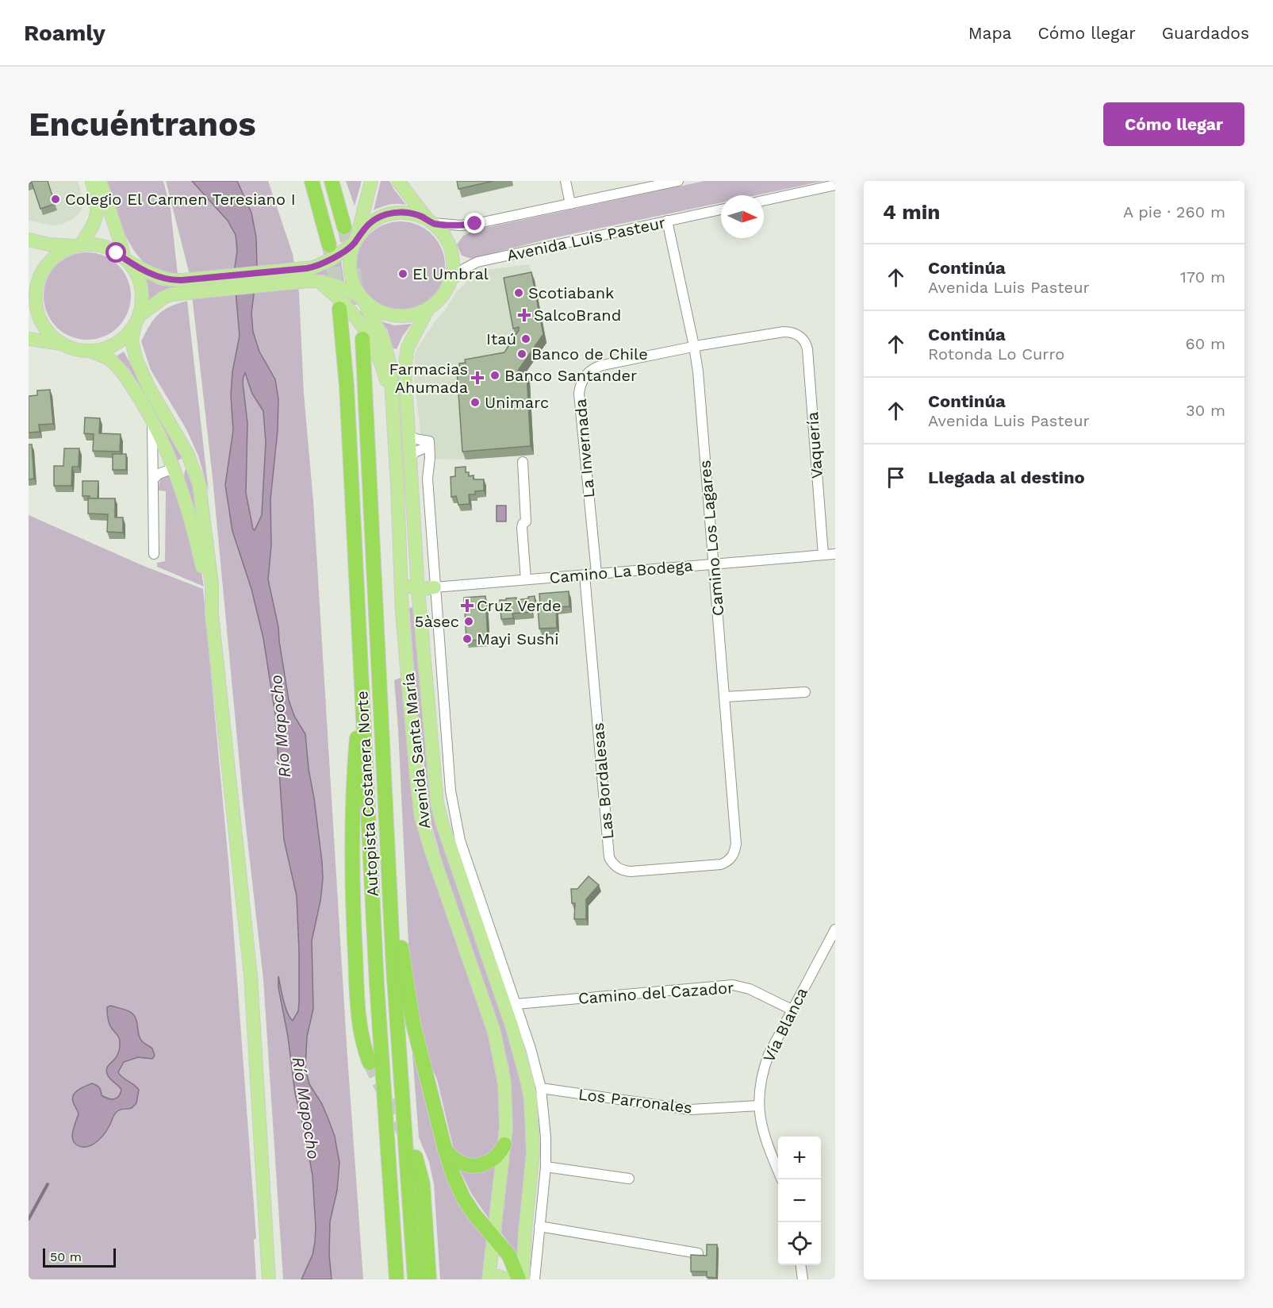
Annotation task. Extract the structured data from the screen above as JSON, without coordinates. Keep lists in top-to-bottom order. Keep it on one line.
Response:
{"streets":{"highway":["Autopista Costanera Norte"],"main road":["Avenida Santa María"],"street":["Avenida Luis Pasteur","Vaquería","La Invernada","Camino Los Lagares","Camino La Bodega","Las Bordalesas","Camino del Cazador","Vía Blanca","Los Parronales"]},"crossings":[["Avenida Luis Pasteur","Camino Los Lagares"],["Avenida Luis Pasteur","Avenida Santa María"],["Vaquería","La Invernada"],["Vaquería","Camino La Bodega"],["La Invernada","Camino Los Lagares"],["La Invernada","Camino La Bodega"],["Camino Los Lagares","Camino La Bodega"],["Camino Los Lagares","Las Bordalesas"],["Camino La Bodega","Avenida Santa María"],["Camino La Bodega","Las Bordalesas"],["Avenida Santa María","Camino del Cazador"],["Avenida Santa María","Los Parronales"],["Camino del Cazador","Vía Blanca"],["Vía Blanca","Los Parronales"]],"water":["Río Mapocho"],"places":{"other":["Colegio El Carmen Teresiano I","El Umbral","Scotiabank","Itaú","Banco de Chile","Banco Santander","Unimarc","5àsec","Mayi Sushi"],"health":["SalcoBrand","Farmacias Ahumada","Cruz Verde"]},"scale_bar":"50 m","north":"right","page":{"header":"Roamly","nav":["Mapa","Cómo llegar","Guardados"],"buttons":"Cómo llegar","title":"Encuéntranos","heading":["4 min","A pie · 260 m"],"list":[["Continúa","Avenida Luis Pasteur","170 m"],["Continúa","Rotonda Lo Curro","60 m"],["Continúa","Avenida Luis Pasteur","30 m"],"Llegada al destino"],"map_buttons":["+","−"],"scale":"50 m"}}
